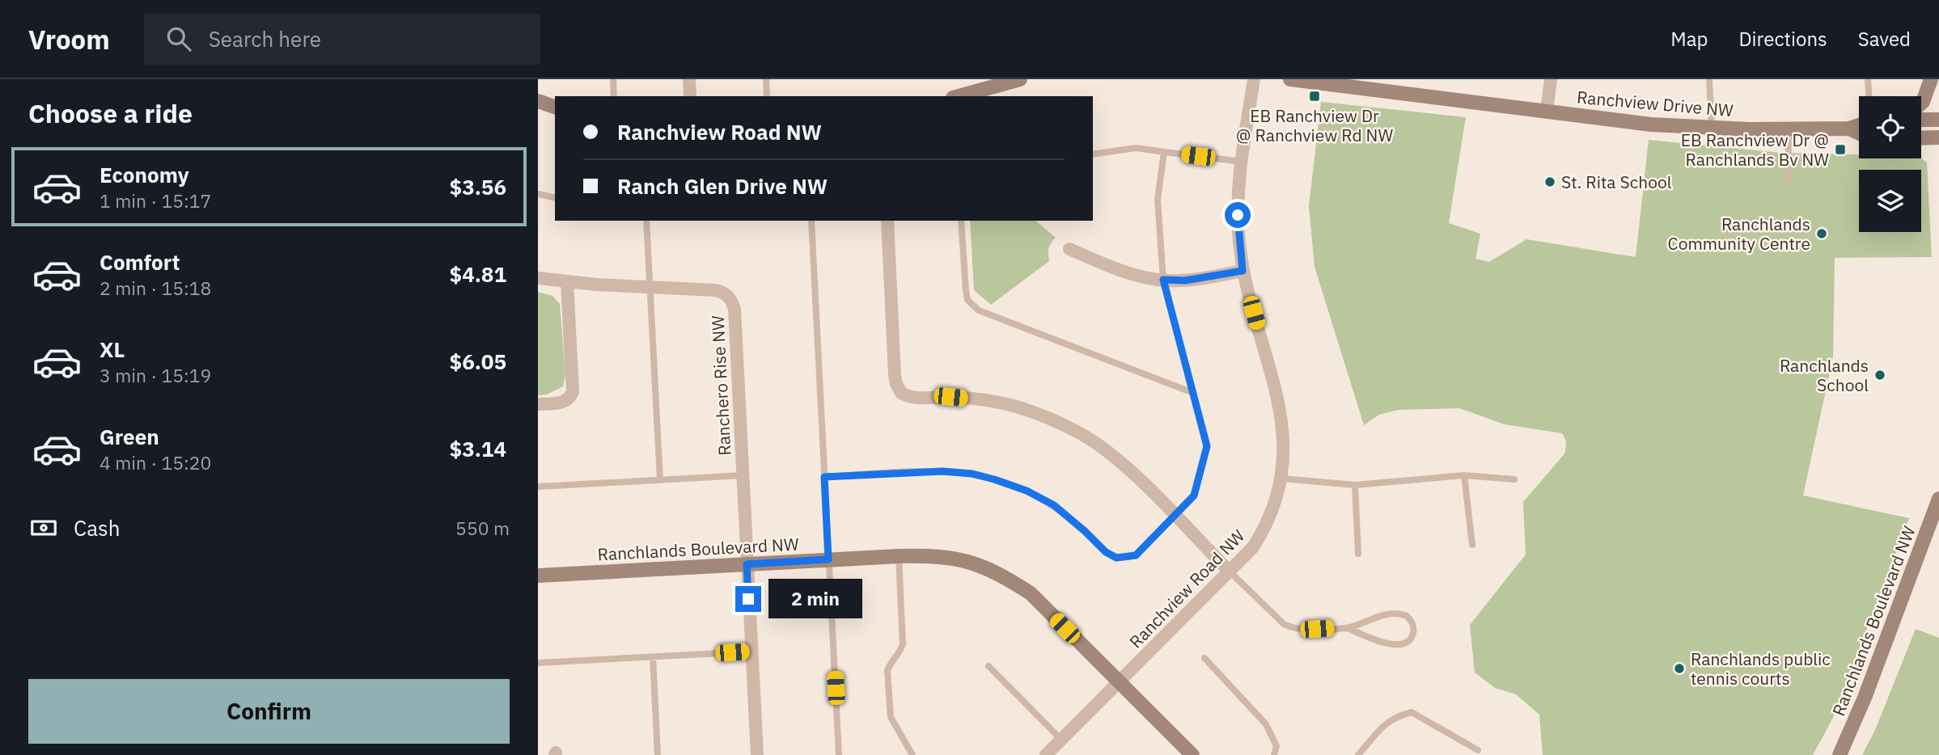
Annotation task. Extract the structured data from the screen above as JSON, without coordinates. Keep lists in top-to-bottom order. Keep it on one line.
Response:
{"streets":{"street":["Ranchview Drive NW","Ranchero Rise NW","Ranchlands Boulevard NW","Ranchview Road NW"]},"crossings":[["Ranchero Rise NW","Ranchlands Boulevard NW"],["Ranchlands Boulevard NW","Ranchview Road NW"]],"places":{"transit":["EB Ranchview Dr @ Ranchview Rd NW","EB Ranchview Dr @ Ranchlands Bv NW"],"other":["St. Rita School","Ranchlands Community Centre","Ranchlands School","Ranchlands public tennis courts"]},"page":{"header":"Vroom","search":"Search here","nav":["Map","Directions","Saved"],"heading":"Choose a ride","banner":["Ranchview Road NW","Ranch Glen Drive NW"],"list":[{"name":"Economy","note":"1 min · 15:17","value":"$3.56"},{"name":"Comfort","note":"2 min · 15:18","value":"$4.81"},{"name":"XL","note":"3 min · 15:19","value":"$6.05"},{"name":"Green","note":"4 min · 15:20","value":"$3.14"}],"pay":["Cash","550 m"],"bubble":"2 min","buttons":"Confirm"}}
